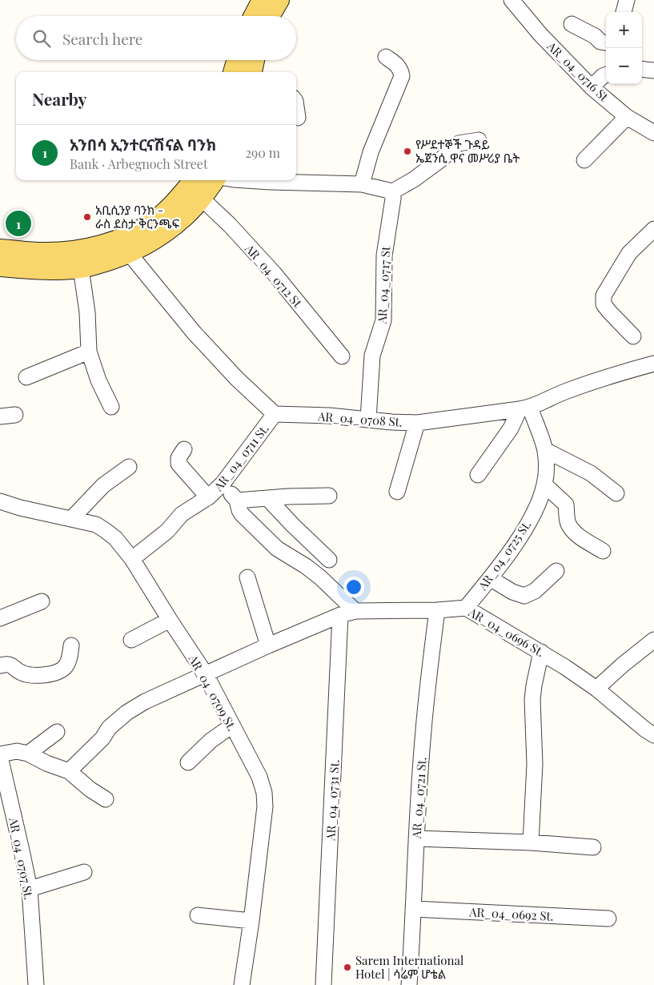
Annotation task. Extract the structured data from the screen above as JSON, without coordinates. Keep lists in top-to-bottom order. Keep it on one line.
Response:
{"streets":{"street":["AR_04_0716 St","AR_04_0712 St","AR_04_0717 St","AR_04_0708 St.","AR_04_0711 St.","AR_04_0725 St.","AR_04_0696 St.","AR_04_0709 St.","AR_04_0721 St.","AR_04_0731 St.","AR_04_0707 St.","AR_04_0692 St."]},"crossings":[["AR_04_0717 St","AR_04_0708 St."],["AR_04_0708 St.","AR_04_0711 St."],["AR_04_0708 St.","AR_04_0725 St."],["AR_04_0711 St.","AR_04_0709 St."],["AR_04_0725 St.","AR_04_0696 St."],["AR_04_0696 St.","AR_04_0709 St."],["AR_04_0696 St.","AR_04_0721 St."],["AR_04_0696 St.","AR_04_0731 St."],["AR_04_0721 St.","AR_04_0692 St."]],"places":["የሥደተኞች ጉዳይ ኤጀንሲ ዋና መሥሪያ ቤት","አቢሲንያ ባንክ - ራስ ደስታ ቅርንጫፍ","Sarem International Hotel | ሳሬም ሆቴል"],"page":{"map_buttons":["+","−"],"search":"Search here","heading":"Nearby","list":[{"mark":"1","name":"አንበሳ ኢንተርናሽናል ባንክ","note":"Bank · Arbegnoch Street","value":"290 m"}],"pins":"1"}}
